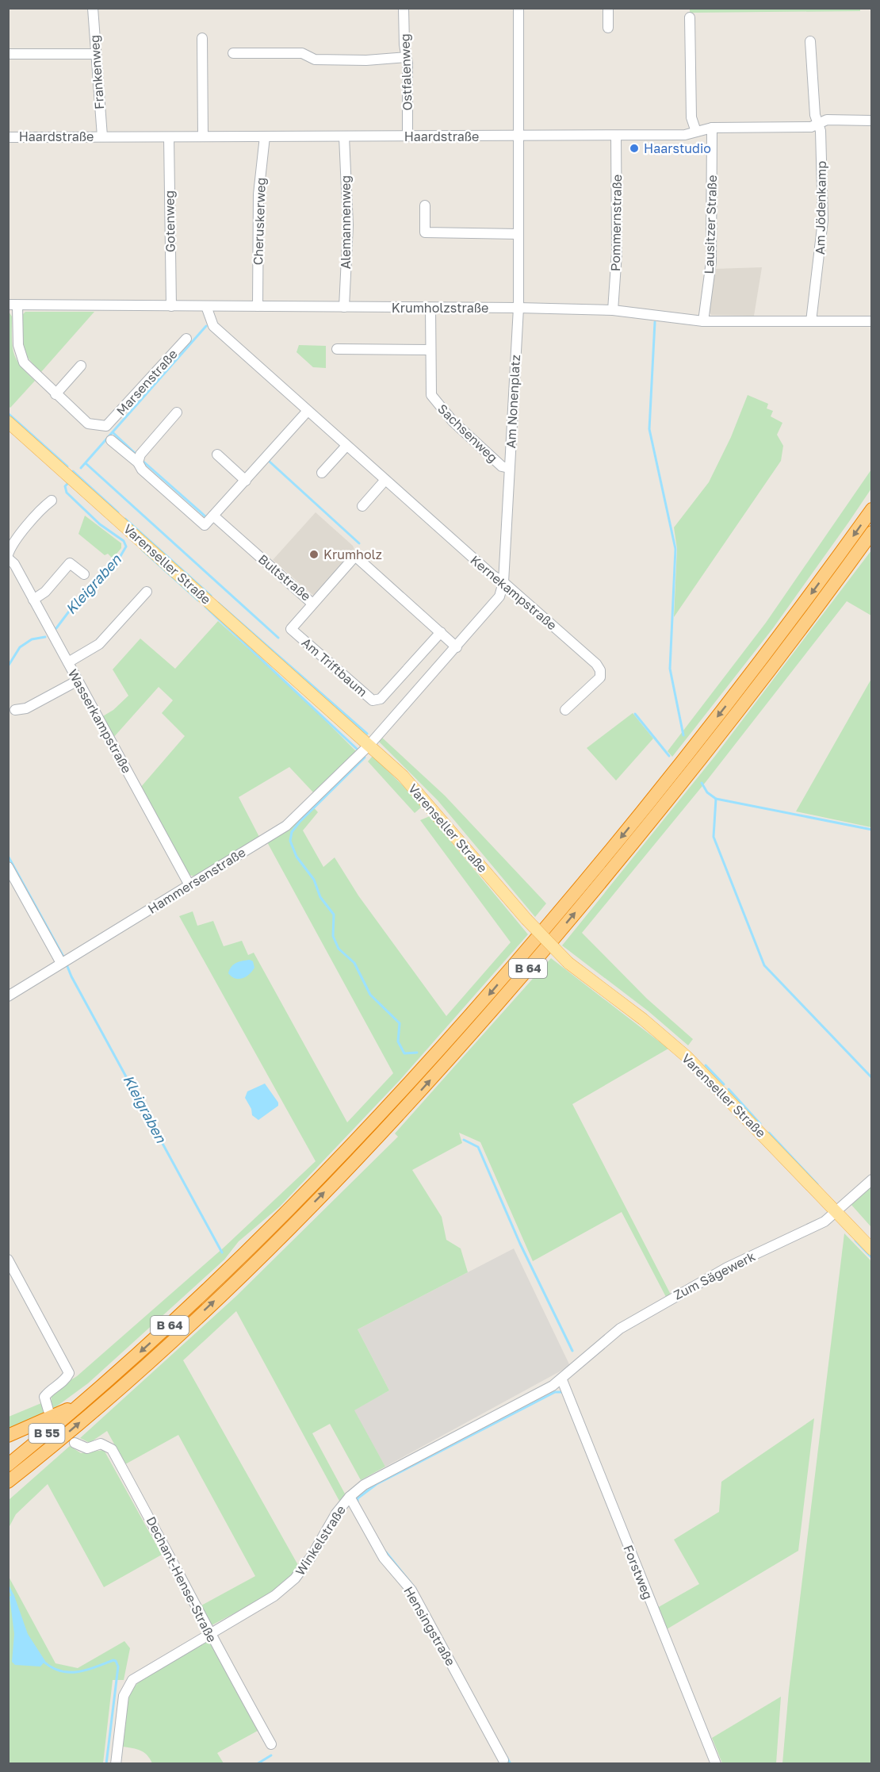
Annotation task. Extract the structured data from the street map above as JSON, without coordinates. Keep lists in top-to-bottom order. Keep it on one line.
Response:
{"streets":{"highway":["B 64","B 55"],"main road":["Varenseller Straße"],"street":["Frankenweg","Ostfalenweg","Haardstraße","Am Jödenkamp","Gotenweg","Cheruskerweg","Alemannenweg","Pommernstraße","Lausitzer Straße","Krumholzstraße","Marsenstraße","Am Nonenplatz","Sachsenweg","Bultstraße","Kernekampstraße","Am Triftbaum","Wasserkampstraße","Hammersenstraße","Zum Sägewerk","Winkelstraße","Forstweg","Dechant-Hense-Straße","Hensingstraße"]},"crossings":[["Frankenweg","Haardstraße"],["Ostfalenweg","Haardstraße"],["Haardstraße","Am Jödenkamp"],["Haardstraße","Gotenweg"],["Haardstraße","Cheruskerweg"],["Haardstraße","Alemannenweg"],["Haardstraße","Pommernstraße"],["Haardstraße","Lausitzer Straße"],["Haardstraße","Am Nonenplatz"],["Am Jödenkamp","Krumholzstraße"],["Gotenweg","Krumholzstraße"],["Cheruskerweg","Krumholzstraße"],["Alemannenweg","Krumholzstraße"],["Pommernstraße","Krumholzstraße"],["Lausitzer Straße","Krumholzstraße"],["Krumholzstraße","Am Nonenplatz"],["Krumholzstraße","Sachsenweg"],["Krumholzstraße","Kernekampstraße"],["Am Nonenplatz","Sachsenweg"],["Am Nonenplatz","Varenseller Straße"],["Am Nonenplatz","Bultstraße"],["Am Nonenplatz","Kernekampstraße"],["Am Nonenplatz","Hammersenstraße"],["Varenseller Straße","Hammersenstraße"],["Varenseller Straße","Zum Sägewerk"],["Bultstraße","Am Triftbaum"],["Wasserkampstraße","Hammersenstraße"],["B 64","B 55"],["Zum Sägewerk","Winkelstraße"],["Zum Sägewerk","Forstweg"],["Winkelstraße","Forstweg"],["Winkelstraße","Dechant-Hense-Straße"],["Winkelstraße","Hensingstraße"]],"water":["Kleigraben"],"places":["Haarstudio","Krumholz"]}
